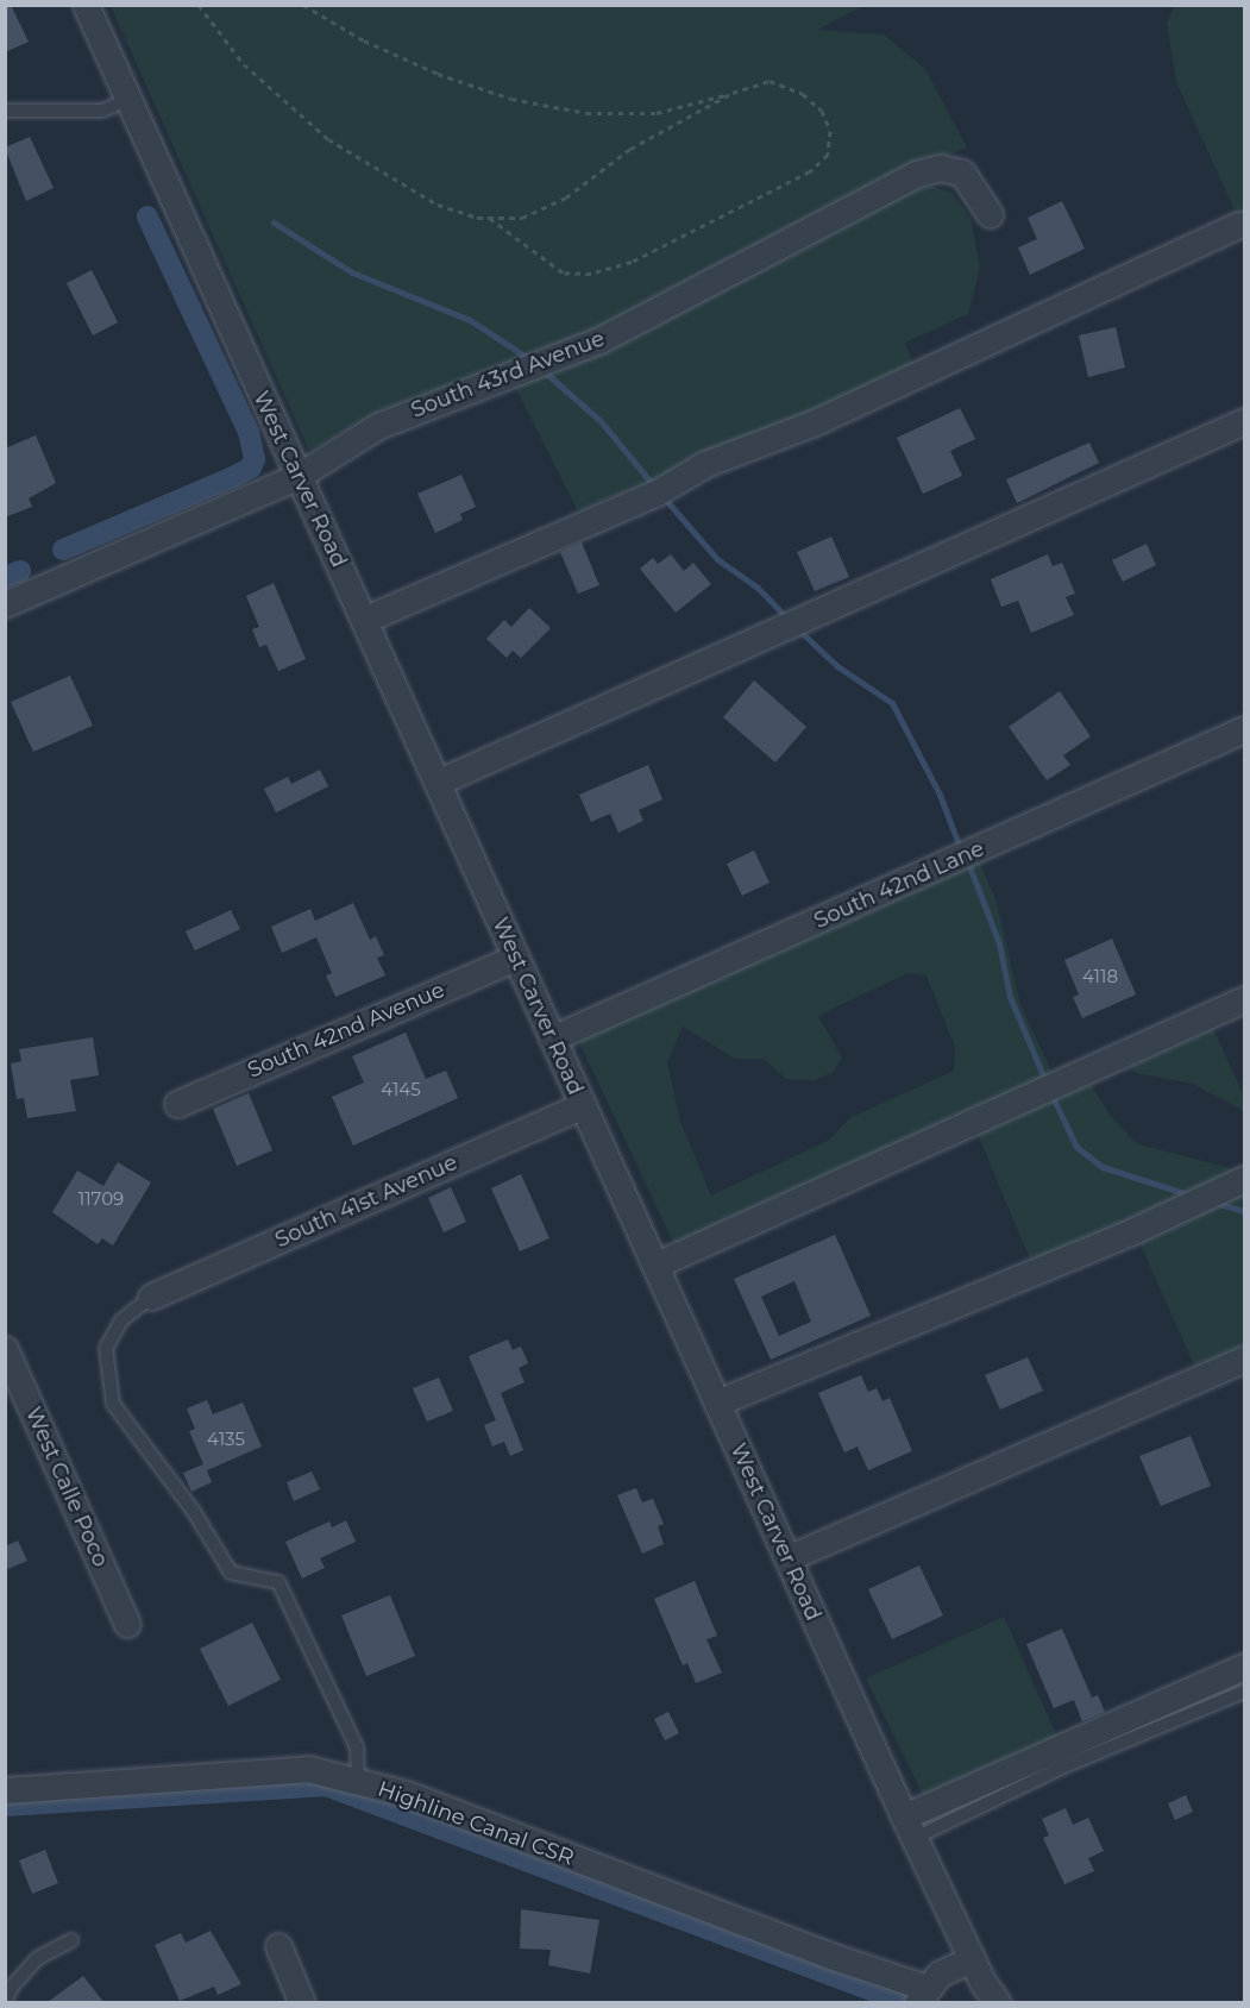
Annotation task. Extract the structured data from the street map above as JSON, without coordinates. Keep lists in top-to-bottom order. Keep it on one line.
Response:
{"streets":{"street":["South 43rd Avenue","West Carver Road","South 42nd Lane","South 42nd Avenue","South 41st Avenue","West Calle Poco","Highline Canal CSR"]},"crossings":[["South 43rd Avenue","West Carver Road"],["West Carver Road","South 42nd Lane"],["West Carver Road","South 42nd Avenue"],["West Carver Road","South 41st Avenue"]],"house_numbers":["4118","4145","11709","4135"]}
